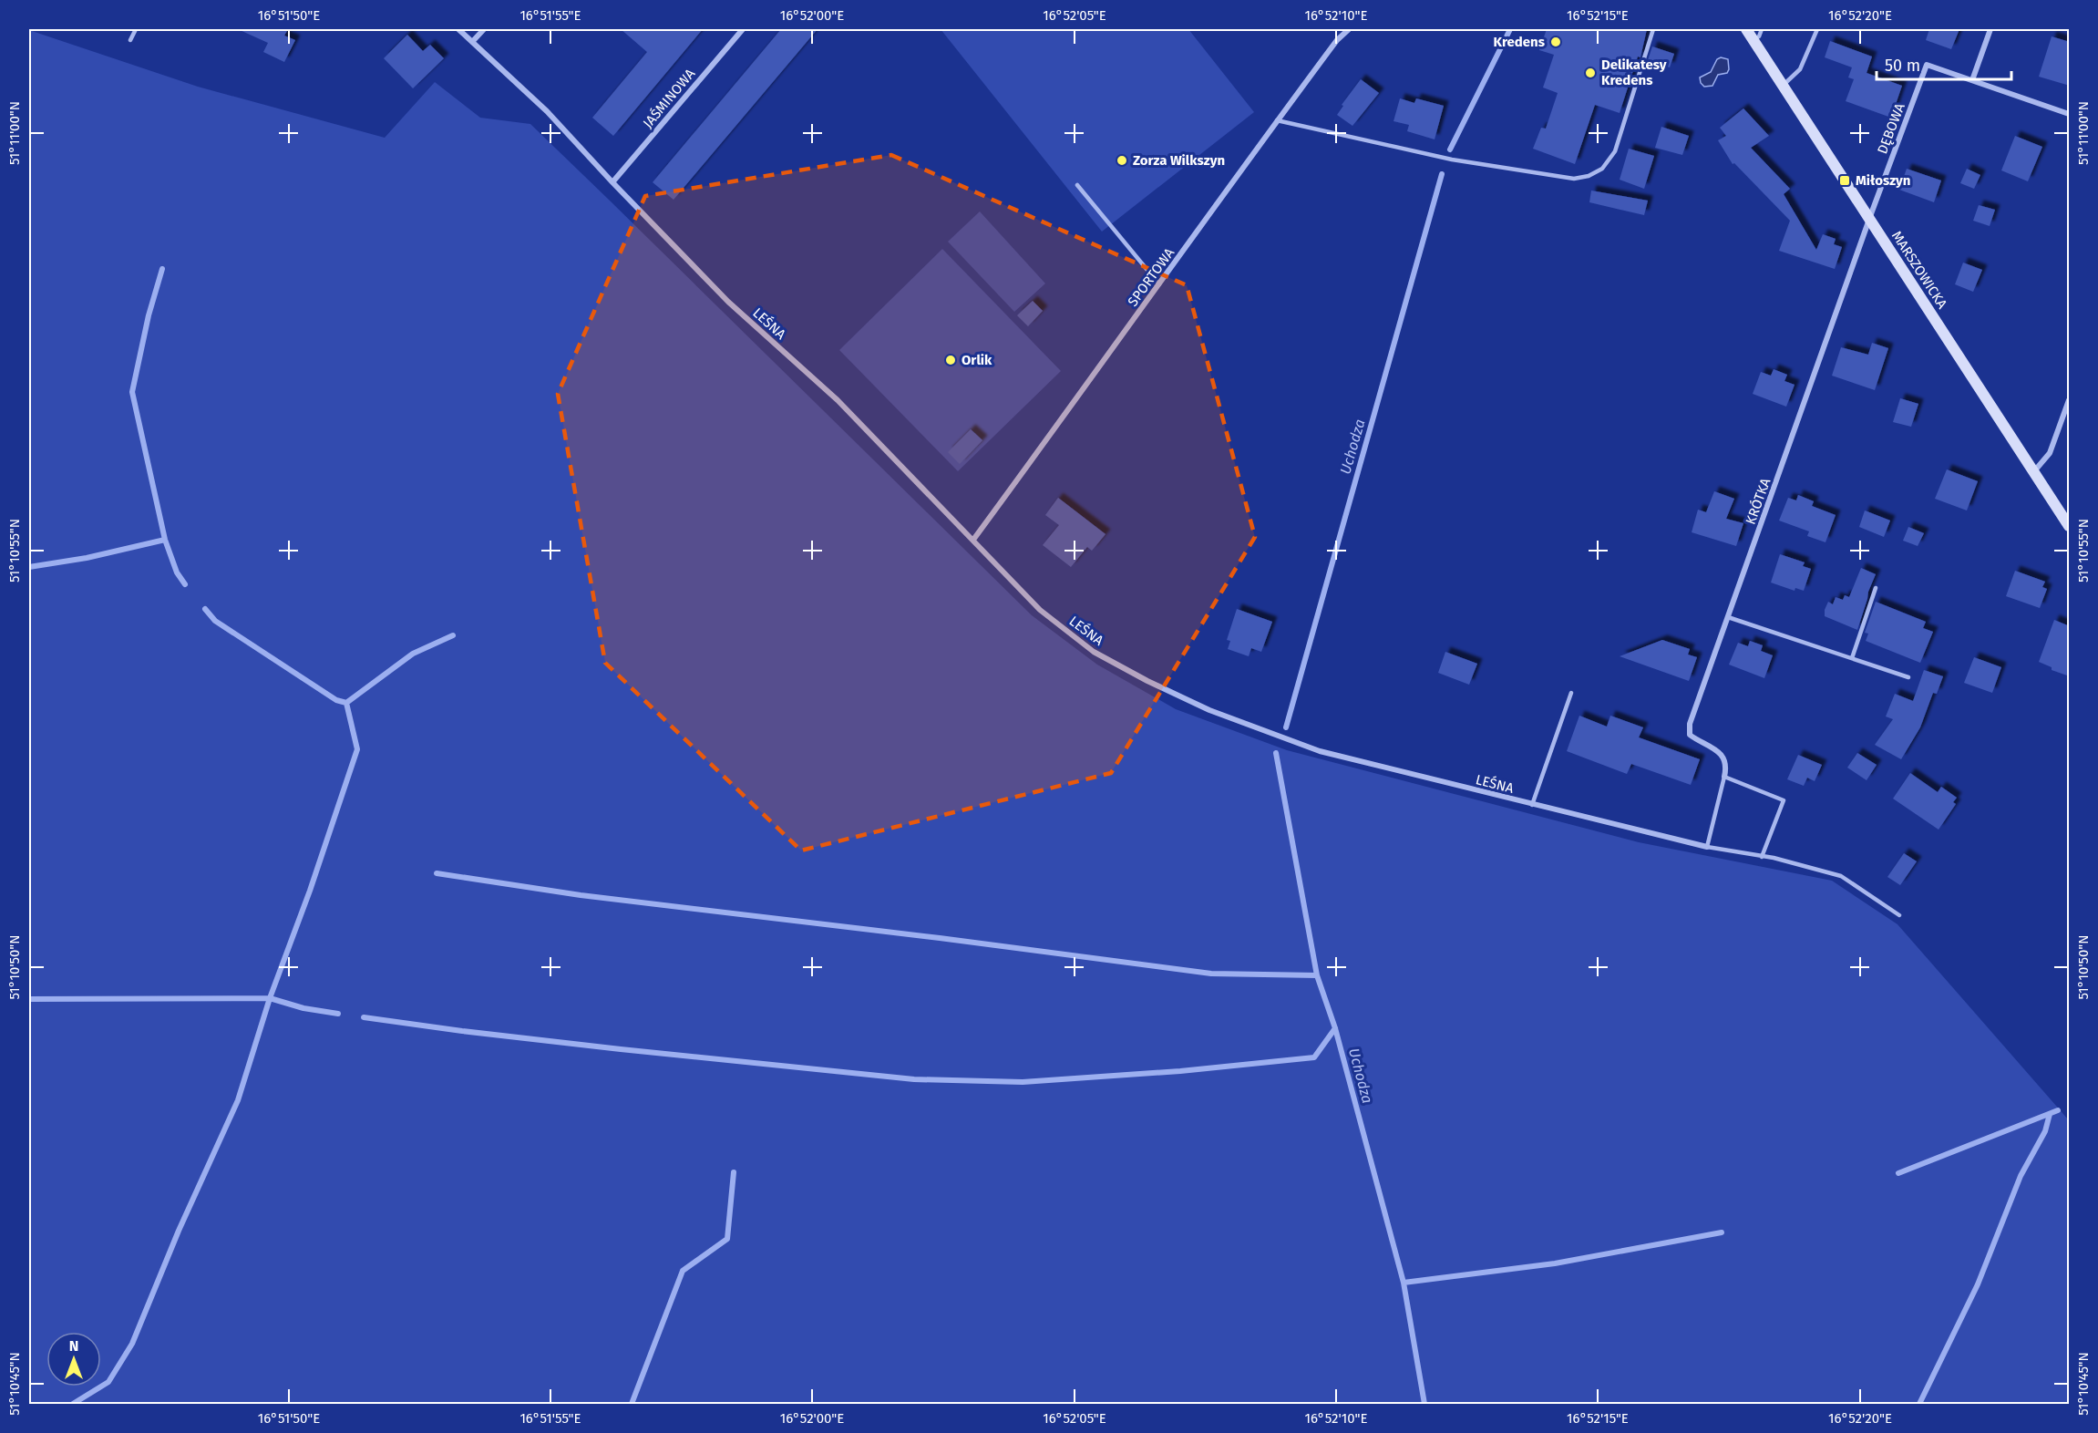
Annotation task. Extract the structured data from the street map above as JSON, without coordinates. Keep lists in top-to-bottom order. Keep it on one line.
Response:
{"streets":{"street":["JAŚMINOWA","DĘBOWA","MARSZOWICKA","SPORTOWA","LEŚNA","KRÓTKA"]},"crossings":[["JAŚMINOWA","LEŚNA"],["DĘBOWA","MARSZOWICKA"],["DĘBOWA","KRÓTKA"],["MARSZOWICKA","KRÓTKA"],["SPORTOWA","LEŚNA"]],"water":["Uchodza"],"places":{"other":["Kredens","Delikatesy Kredens","Zorza Wilkszyn","Orlik"],"transit":["Miłoszyn"]},"scale_bar":"50 m","north":"top","coordinates":["16°51'50\"E","16°51'55\"E","16°52'00\"E","16°52'05\"E","16°52'10\"E","16°52'15\"E","16°52'20\"E","51°11'00\"N","51°10'55\"N","51°10'50\"N","51°10'45\"N"]}
